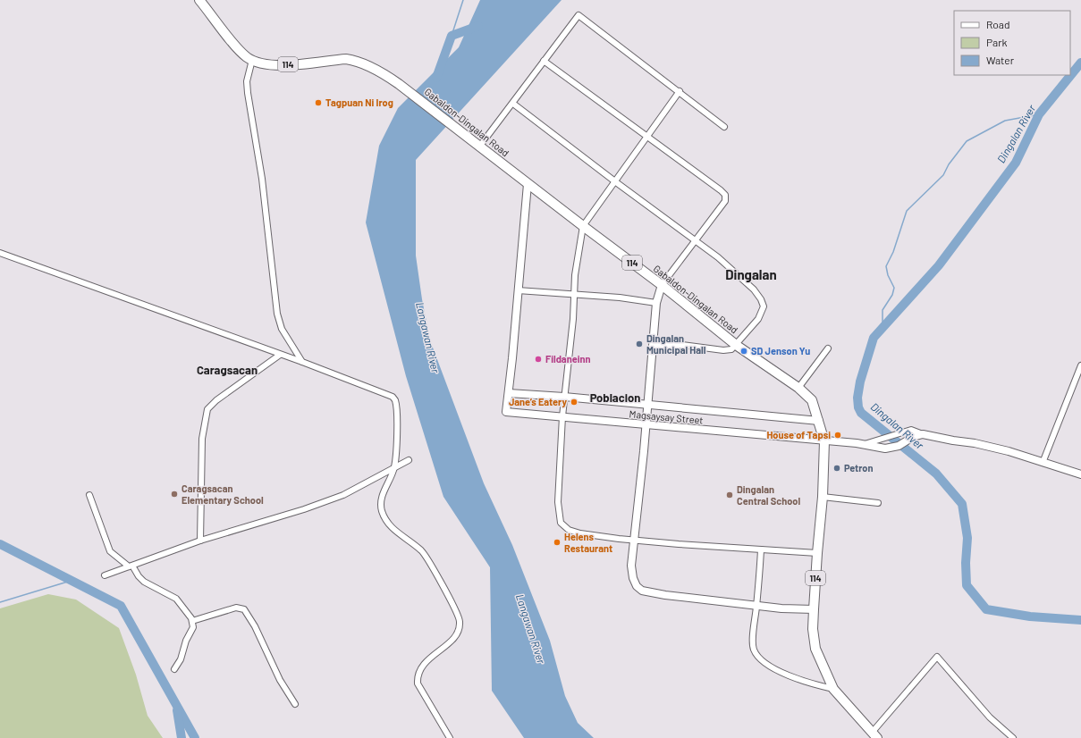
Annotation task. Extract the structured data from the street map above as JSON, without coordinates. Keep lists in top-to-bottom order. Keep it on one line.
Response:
{"streets":{"main road":["114","Gabaldon-Dingalan Road"],"street":["Magsaysay Street"]},"crossings":[["Gabaldon-Dingalan Road","Magsaysay Street"]],"districts":["Dingalan","Caragsacan","Poblacion"],"water":["Dingalan River","Langawan River"],"places":["Tagpuan Ni Irog","Dingalan Municipal Hall","SD Jenson Yu","Fildaneinn","Jane’s Eatery","House of Tapsi","Petron","Caragsacan Elementary School","Dingalan Central School","Helens Restaurant"],"legend":["Road","Park","Water"]}
